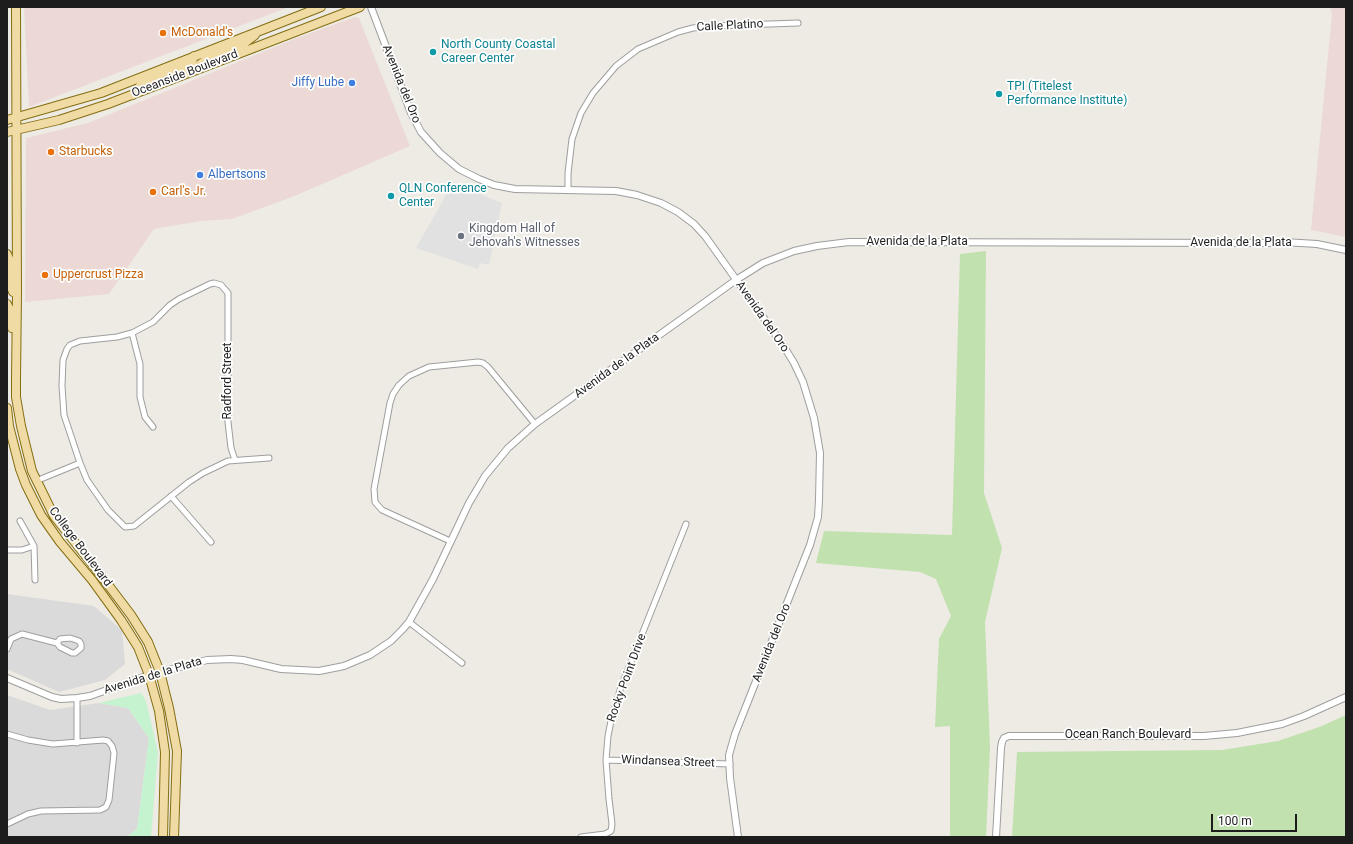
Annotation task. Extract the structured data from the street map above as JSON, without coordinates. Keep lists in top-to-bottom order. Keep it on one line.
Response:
{"streets":{"main road":["Oceanside Boulevard","College Boulevard"],"street":["Calle Platino","Avenida del Oro","Avenida de la Plata","Radford Street","Rocky Point Drive","Ocean Ranch Boulevard","Windansea Street"]},"crossings":[["Calle Platino","Avenida del Oro"],["Oceanside Boulevard","College Boulevard"],["Avenida del Oro","Avenida de la Plata"],["Avenida del Oro","Windansea Street"],["Avenida de la Plata","College Boulevard"],["Rocky Point Drive","Windansea Street"]],"places":["McDonald's","North County Coastal Career Center","Jiffy Lube","TPI (Titelest Performance Institute)","Starbucks","Albertsons","Carl's Jr.","QLN Conference Center","Kingdom Hall of Jehovah's Witnesses","Uppercrust Pizza"],"scale_bar":"100 m"}
